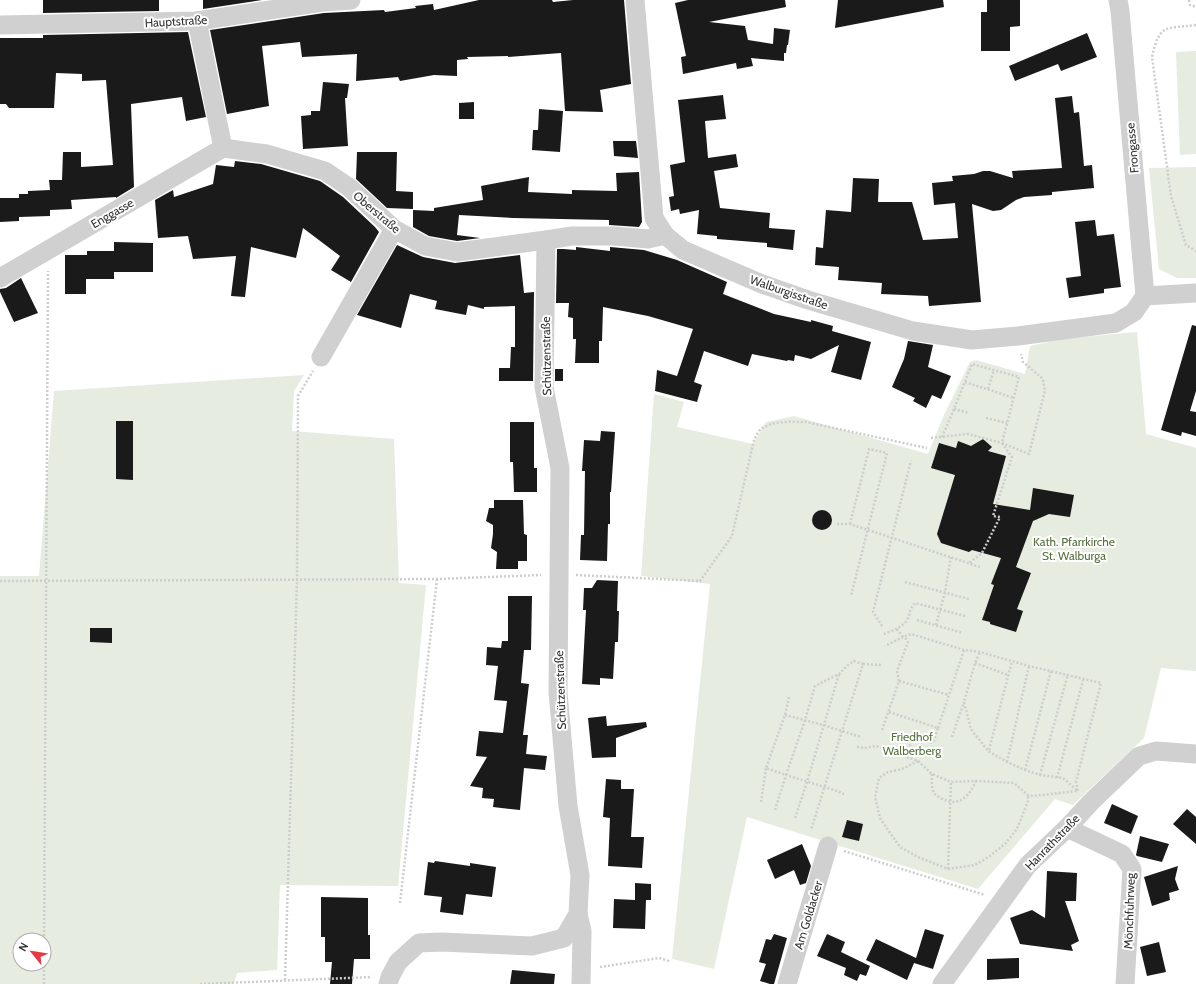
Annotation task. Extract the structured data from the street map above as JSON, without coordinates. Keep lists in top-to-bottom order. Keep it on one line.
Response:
{"streets":{"street":["Hauptstraße","Frongasse","Oberstraße","Enggasse","Walburgisstraße","Schützenstraße","Hanrathstraße","Mönchfuhrweg","Am Goldacker"]},"crossings":[["Frongasse","Walburgisstraße"],["Oberstraße","Enggasse"],["Oberstraße","Walburgisstraße"],["Oberstraße","Schützenstraße"],["Hanrathstraße","Mönchfuhrweg"]],"parks":["Kath. Pfarrkirche St. Walburga","Friedhof Walberberg"],"north":"top left"}
